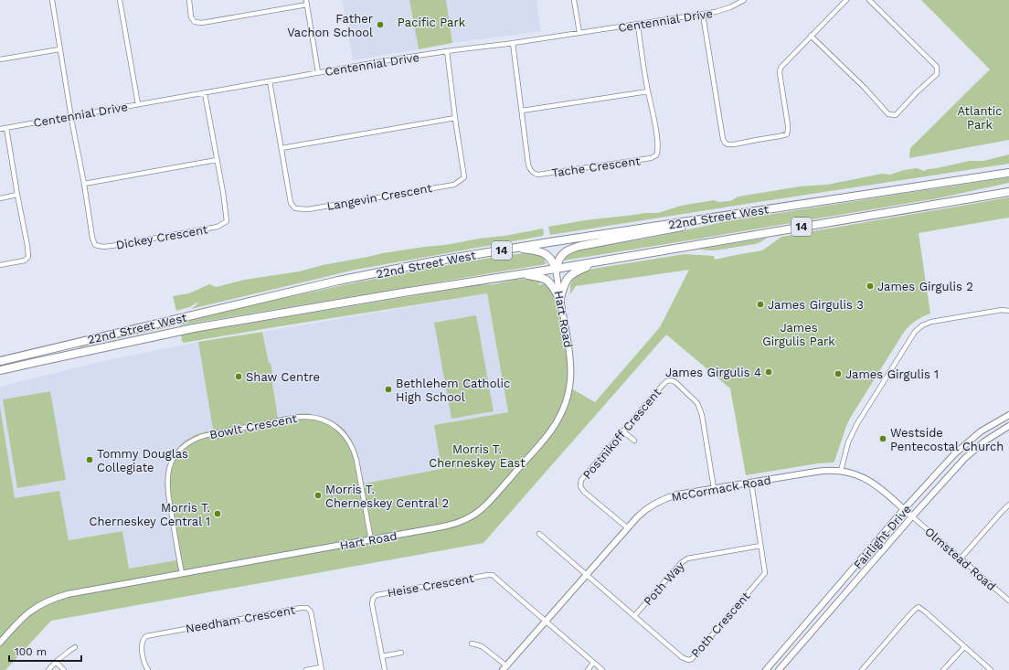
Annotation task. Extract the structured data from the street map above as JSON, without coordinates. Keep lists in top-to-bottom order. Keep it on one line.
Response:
{"streets":{"highway":["22nd Street West","14"],"street":["Centennial Drive","Tache Crescent","Langevin Crescent","Dickey Crescent","Hart Road","Bowlt Crescent","Postnikoff Crescent","McCormack Road","Fairlight Drive","Olmstead Road","Poth Way","Heise Crescent","Needham Crescent","Poth Crescent"]},"crossings":[["Centennial Drive","Tache Crescent"],["Centennial Drive","Langevin Crescent"],["Centennial Drive","Dickey Crescent"],["22nd Street West","Hart Road"],["Hart Road","Bowlt Crescent"],["Postnikoff Crescent","McCormack Road"],["McCormack Road","Fairlight Drive"],["McCormack Road","Olmstead Road"],["McCormack Road","Heise Crescent"],["McCormack Road","Poth Crescent"],["Fairlight Drive","Olmstead Road"],["Poth Way","Poth Crescent"]],"parks":["Pacific Park","Atlantic Park","James Girgulis Park","Morris T. Cherneskey East"],"places":["Father Vachon School","James Girgulis 2","James Girgulis 3","James Girgulis 4","James Girgulis 1","Shaw Centre","Bethlehem Catholic High School","Westside Pentecostal Church","Tommy Douglas Collegiate","Morris T. Cherneskey Central 2","Morris T. Cherneskey Central 1"],"scale_bar":"100 m"}
